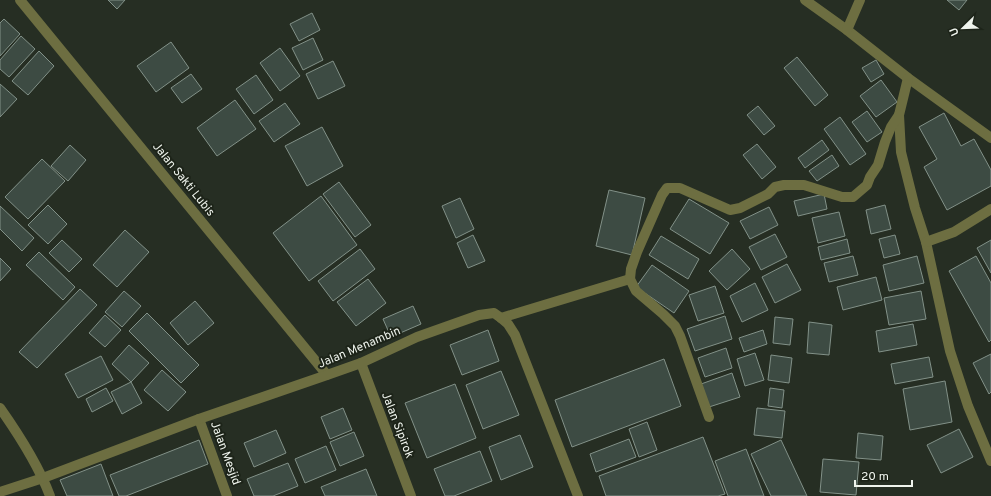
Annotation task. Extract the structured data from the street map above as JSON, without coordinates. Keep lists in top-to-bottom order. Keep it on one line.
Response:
{"streets":{"street":["Jalan Sakti Lubis","Jalan Menambin","Jalan Sipirok","Jalan Mesjid"]},"crossings":[["Jalan Sakti Lubis","Jalan Menambin"],["Jalan Menambin","Jalan Sipirok"],["Jalan Menambin","Jalan Mesjid"]],"scale_bar":"20 m","north":"bottom left"}
